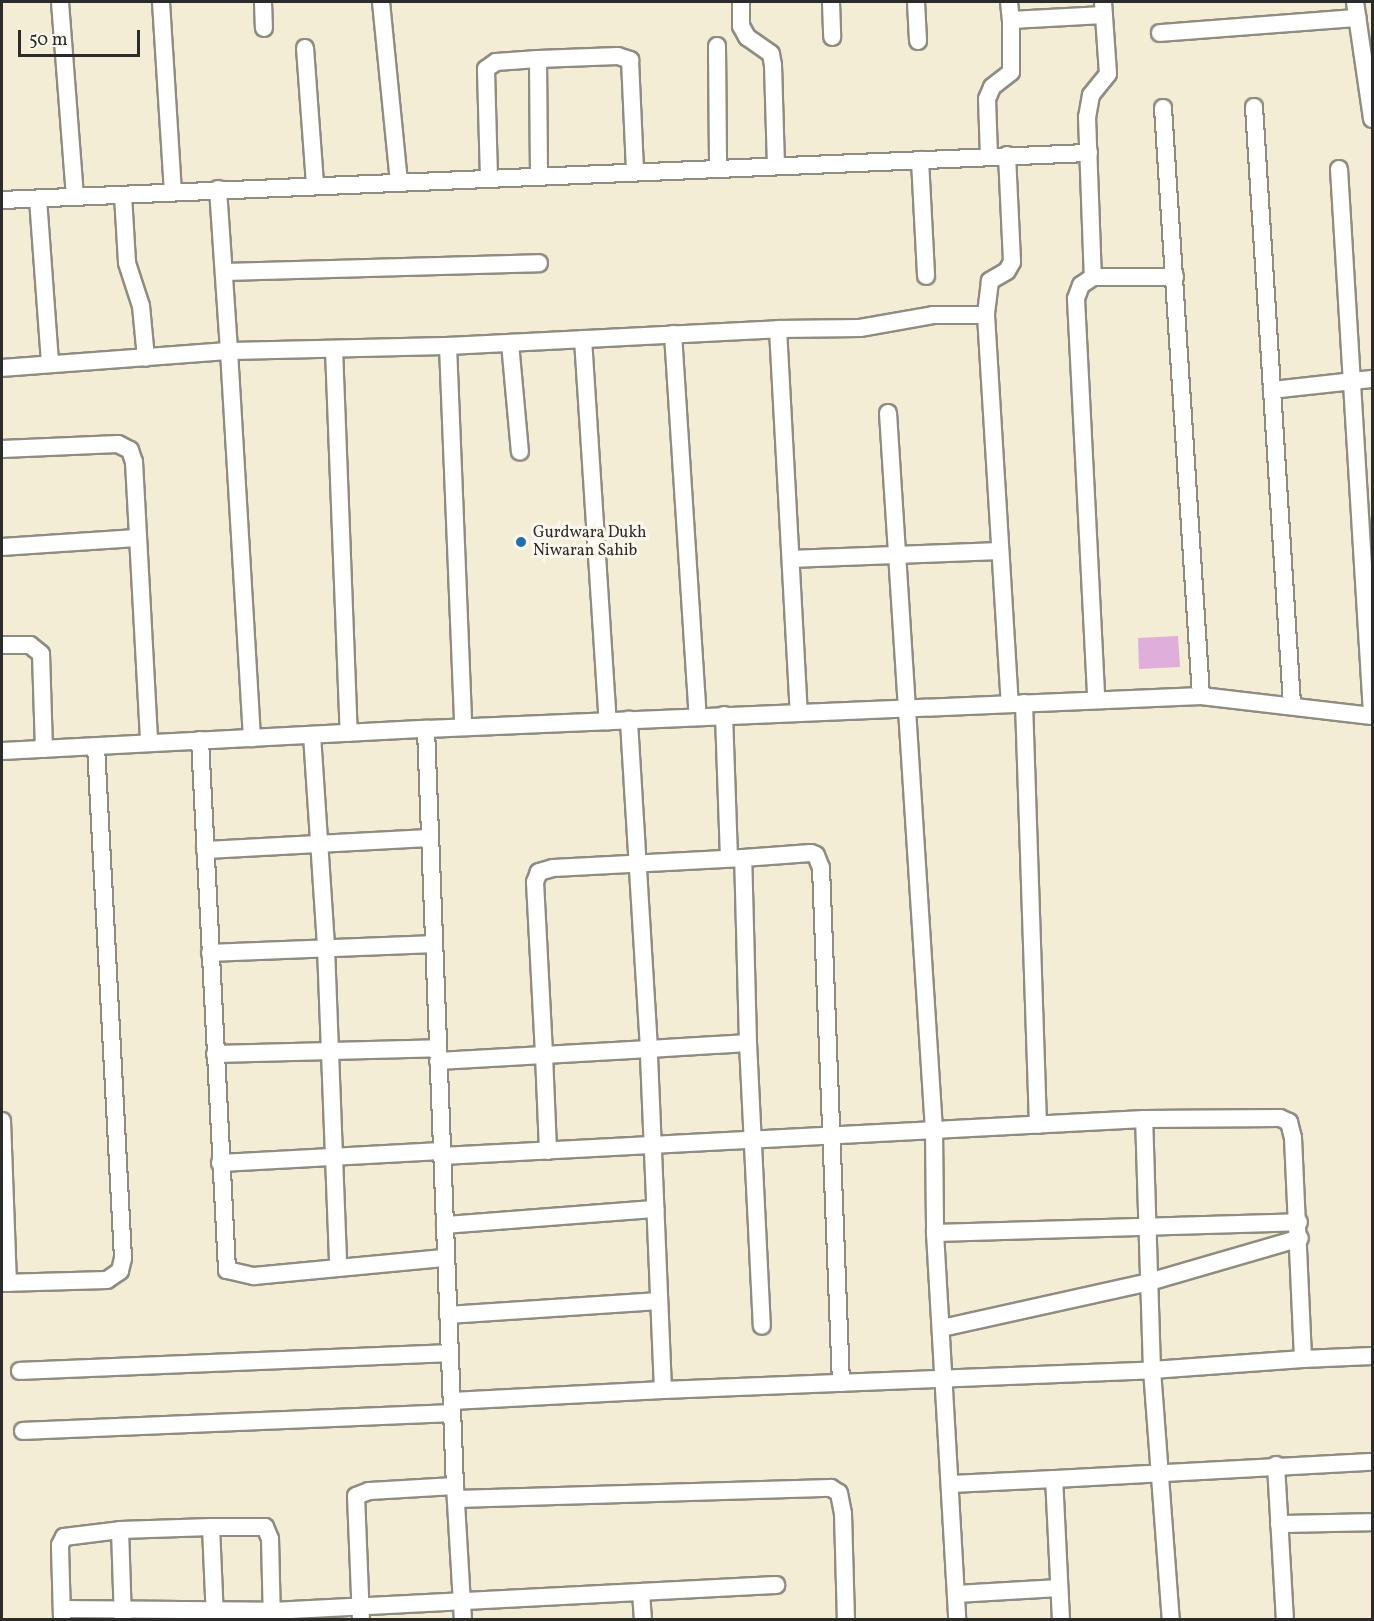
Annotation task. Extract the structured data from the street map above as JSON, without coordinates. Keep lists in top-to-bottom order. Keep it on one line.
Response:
{"places":["Gurdwara Dukh Niwaran Sahib"],"scale_bar":"50 m"}
